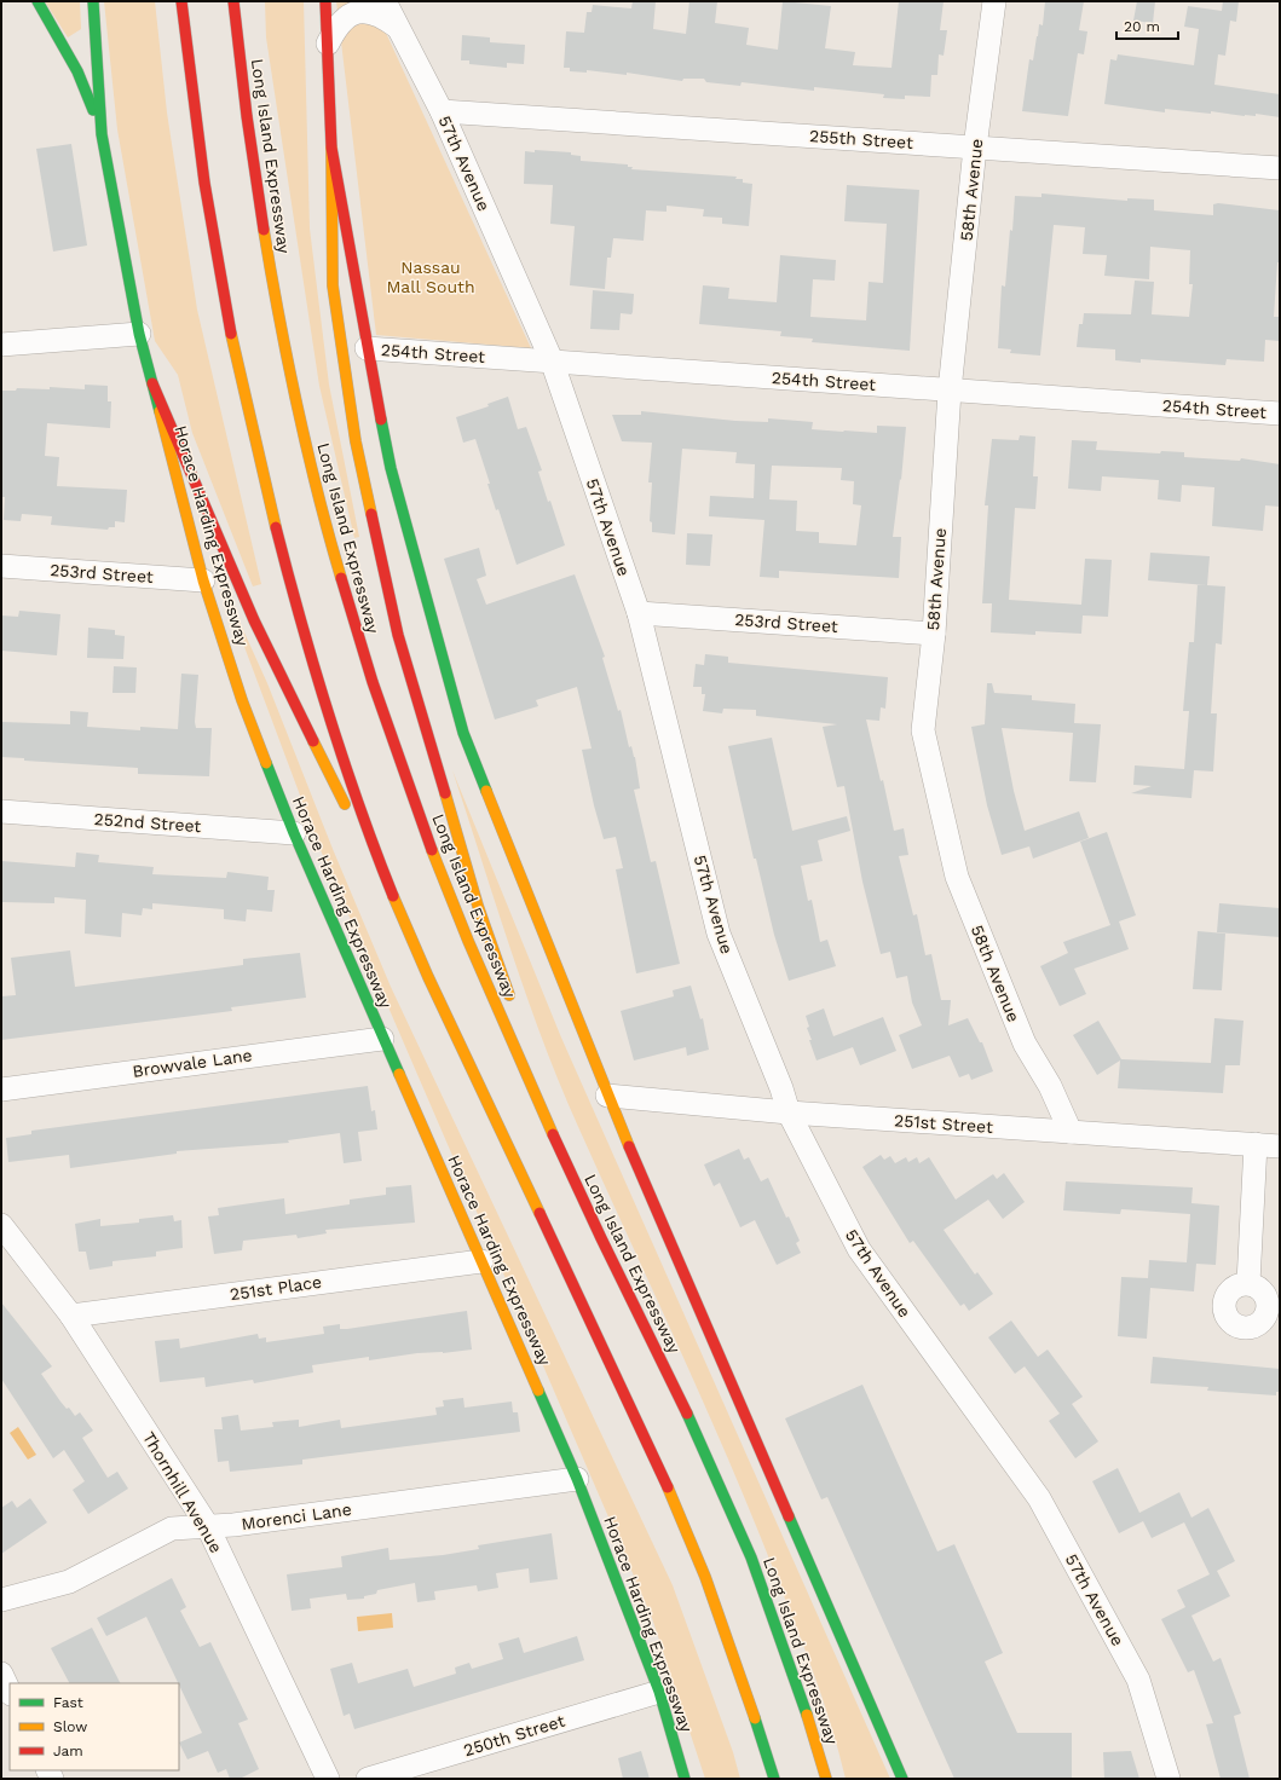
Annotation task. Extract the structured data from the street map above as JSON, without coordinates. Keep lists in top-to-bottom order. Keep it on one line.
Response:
{"streets":{"main road":["Long Island Expressway","Horace Harding Expressway"],"street":["255th Street","57th Avenue","58th Avenue","254th Street","253rd Street","252nd Street","Browvale Lane","251st Street","251st Place","Thornhill Avenue","Morenci Lane","250th Street"]},"crossings":[["255th Street","57th Avenue"],["255th Street","58th Avenue"],["57th Avenue","254th Street"],["57th Avenue","253rd Street"],["57th Avenue","251st Street"],["58th Avenue","254th Street"],["58th Avenue","253rd Street"],["58th Avenue","251st Street"],["Horace Harding Expressway","253rd Street"],["Horace Harding Expressway","252nd Street"],["Horace Harding Expressway","Browvale Lane"],["Horace Harding Expressway","251st Place"],["Horace Harding Expressway","Morenci Lane"],["Horace Harding Expressway","250th Street"],["251st Place","Thornhill Avenue"],["Thornhill Avenue","Morenci Lane"]],"parks":["Nassau Mall South"],"legend":["Fast","Slow","Jam"],"scale_bar":"20 m"}
